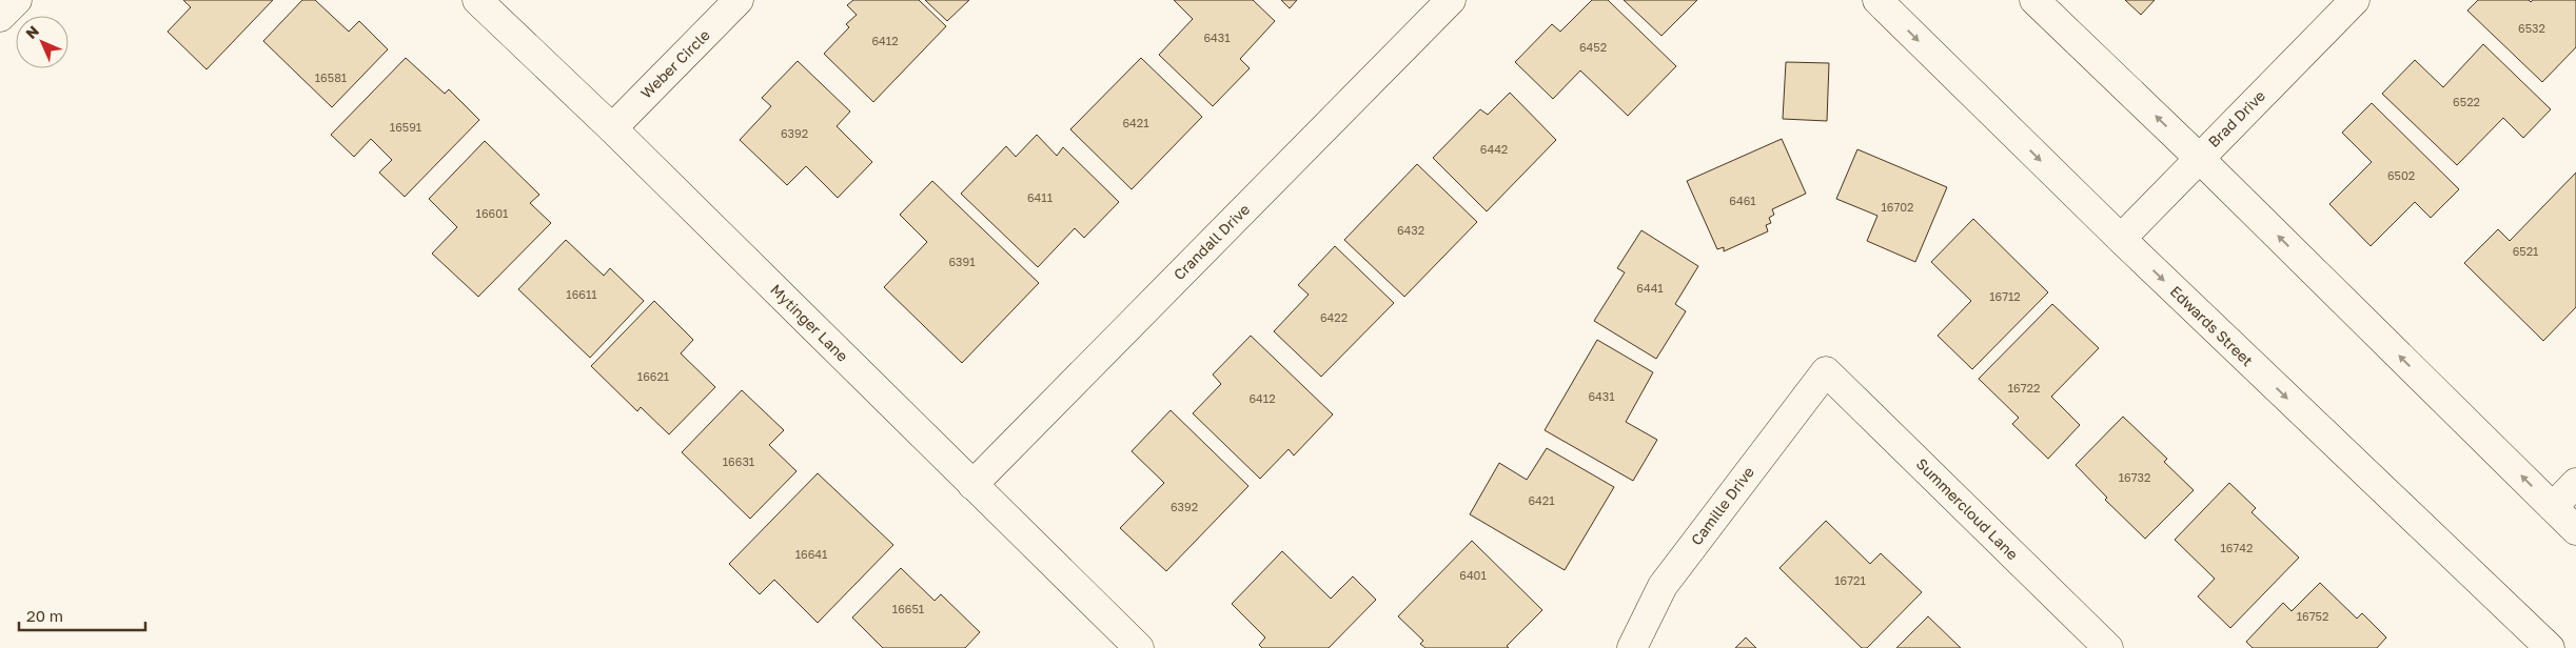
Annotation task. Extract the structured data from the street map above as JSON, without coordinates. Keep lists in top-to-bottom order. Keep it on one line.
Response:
{"streets":{"street":["Weber Circle","Brad Drive","Crandall Drive","Mytinger Lane","Edwards Street","Camille Drive","Summercloud Lane"]},"crossings":[["Weber Circle","Mytinger Lane"],["Brad Drive","Edwards Street"],["Crandall Drive","Mytinger Lane"],["Camille Drive","Summercloud Lane"]],"house_numbers":["6532","6431","6412","6452","16581","6522","6421","16591","6392","6442","6502","6411","6461","16702","16601","6432","6521","6391","6441","16611","16712","6422","16621","16722","6431","6412","16631","16732","6421","6392","16742","16641","6401","16721","16651","16752"],"scale_bar":"20 m","north":"top left"}
